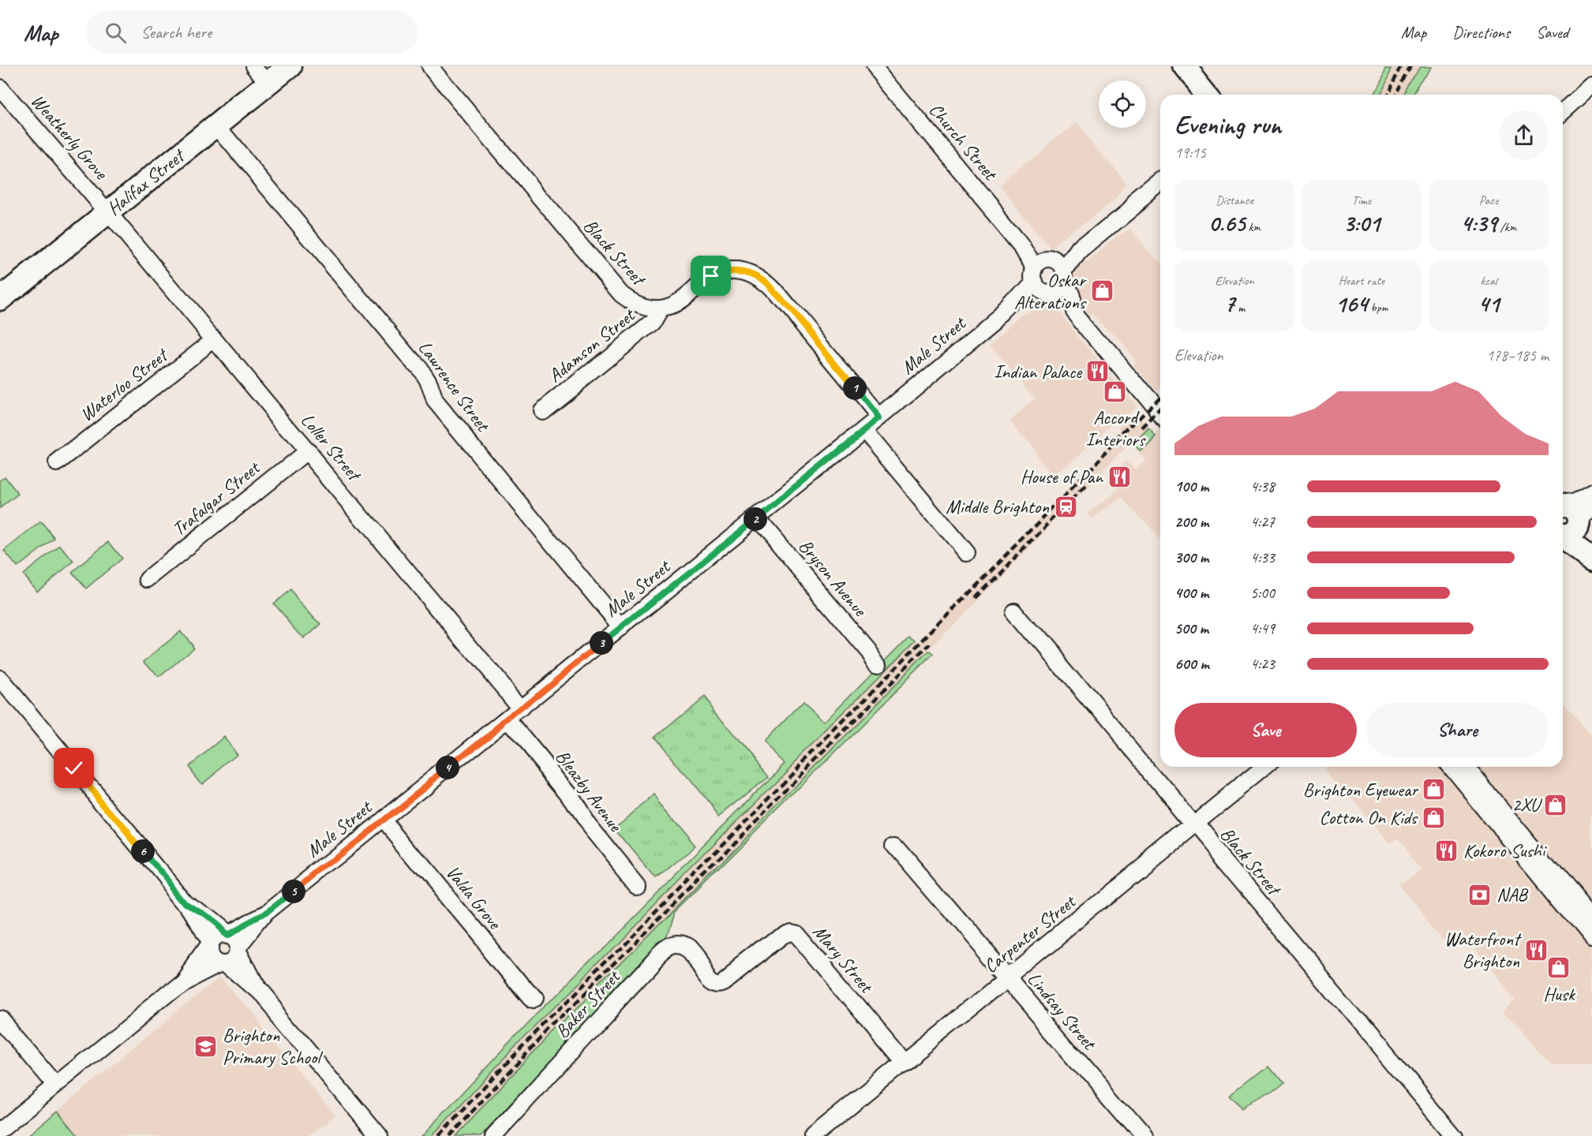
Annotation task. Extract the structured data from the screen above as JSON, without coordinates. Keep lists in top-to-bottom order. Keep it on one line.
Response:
{"streets":{"street":["Weatherly Grove","Church Street","Halifax Street","Black Street","Adamson Street","Male Street","Waterloo Street","Lawrence Street","Loller Street","Trafalgar Street","Bryson Avenue","Bleazby Avenue","Valda Grove","Carpenter Street","Mary Street","Baker Street","Lindsay Street"]},"crossings":[["Weatherly Grove","Halifax Street"],["Weatherly Grove","Loller Street"],["Church Street","Male Street"],["Halifax Street","Lawrence Street"],["Halifax Street","Loller Street"],["Black Street","Adamson Street"],["Black Street","Carpenter Street"],["Male Street","Lawrence Street"],["Male Street","Loller Street"],["Male Street","Bryson Avenue"],["Male Street","Bleazby Avenue"],["Male Street","Valda Grove"],["Waterloo Street","Loller Street"],["Loller Street","Trafalgar Street"],["Carpenter Street","Mary Street"],["Carpenter Street","Lindsay Street"],["Mary Street","Baker Street"]],"places":{"shop":["Oskar Alterations","Accord Interiors","Brighton Eyewear","2XU","Cotton On Kids","Husk"],"restaurant":["Indian Palace","House of Pan","Kokoro Sushi","Waterfront Brighton"],"station":["Middle Brighton"],"bank":["NAB"],"school or university":["Brighton Primary School"]},"page":{"header":"Map","search":"Search here","nav":["Map","Directions","Saved"],"heading":["Evening run","19:15"],"stats":[["Distance","0.65 km"],["Time","3:01"],["Pace","4:39 /km"],["Elevation","7 m"],["Heart rate","164 bpm"],["kcal","41"]],"chart":["Elevation","178–185 m"],"pins":["1","2","3","4","6","5"],"list":[{"name":"100 m","note":"4:38"},{"name":"200 m","note":"4:27"},{"name":"300 m","note":"4:33"},{"name":"400 m","note":"5:00"},{"name":"500 m","note":"4:49"},{"name":"600 m","note":"4:23"}],"buttons":["Save","Share"]}}
